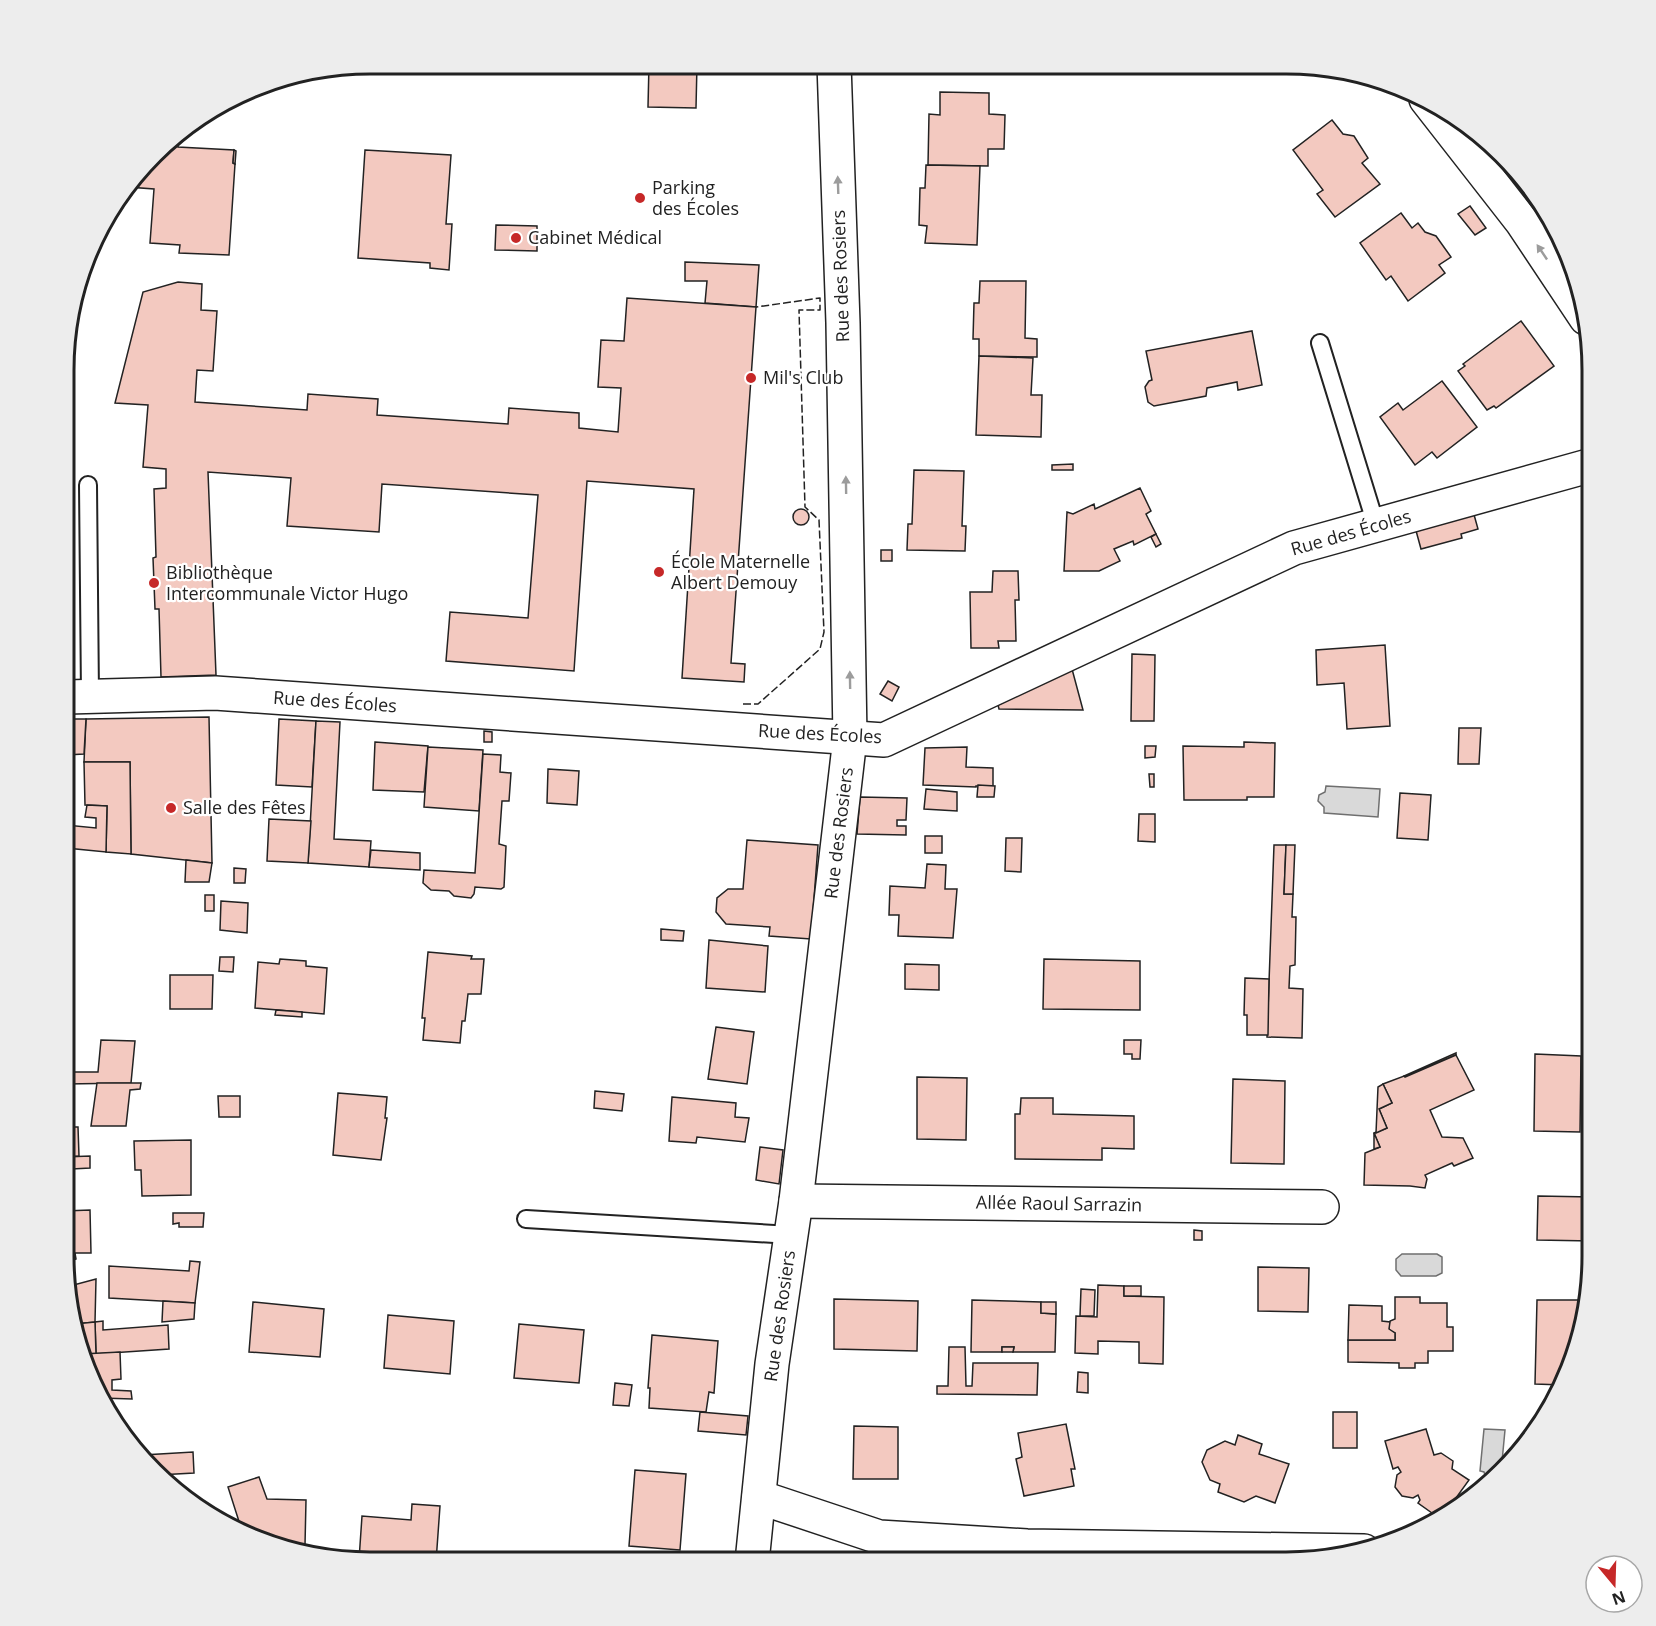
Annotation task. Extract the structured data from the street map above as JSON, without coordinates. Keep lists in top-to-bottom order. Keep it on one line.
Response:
{"streets":{"street":["Rue des Rosiers","Rue des Écoles","Allée Raoul Sarrazin"]},"crossings":[["Rue des Rosiers","Rue des Écoles"],["Rue des Rosiers","Allée Raoul Sarrazin"]],"one_way":["Rue des Rosiers"],"places":["Parking des Écoles","Cabinet Médical","Mil's Club","École Maternelle Albert Demouy","Bibliothèque Intercommunale Victor Hugo","Salle des Fêtes"],"north":"bottom"}
